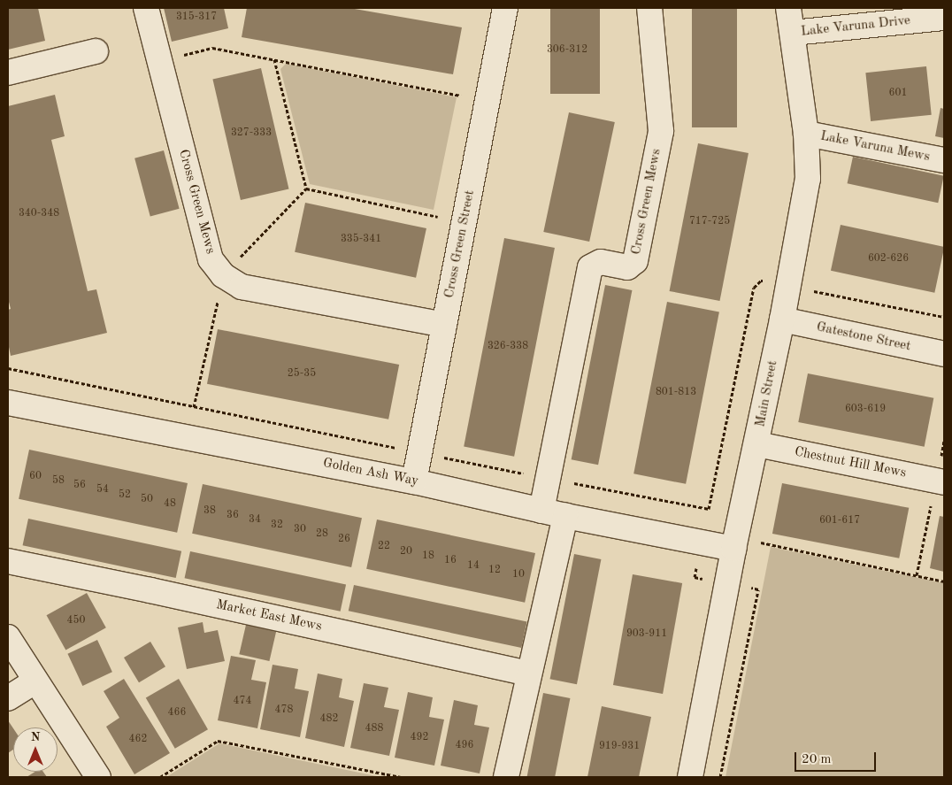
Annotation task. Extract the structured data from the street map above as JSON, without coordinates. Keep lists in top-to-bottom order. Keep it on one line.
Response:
{"streets":{"street":["Lake Varuna Drive","Lake Varuna Mews","Cross Green Mews","Cross Green Street","Gatestone Street","Main Street","Chestnut Hill Mews","Golden Ash Way","Market East Mews"]},"crossings":[["Lake Varuna Drive","Main Street"],["Lake Varuna Mews","Main Street"],["Cross Green Mews","Cross Green Street"],["Cross Green Mews","Golden Ash Way"],["Cross Green Street","Golden Ash Way"],["Gatestone Street","Main Street"],["Main Street","Chestnut Hill Mews"],["Main Street","Golden Ash Way"]],"house_numbers":["315-317","306-312","601","327-333","340-348","717-725","335-341","602-626","326-338","25-35","801-813","603-619","60","58","56","54","52","50","48","38","36","34","601-617","32","30","28","26","22","20","18","16","14","12","10","450","903-911","474","478","466","482","488","492","462","496","919-931"],"scale_bar":"20 m","north":"top"}
